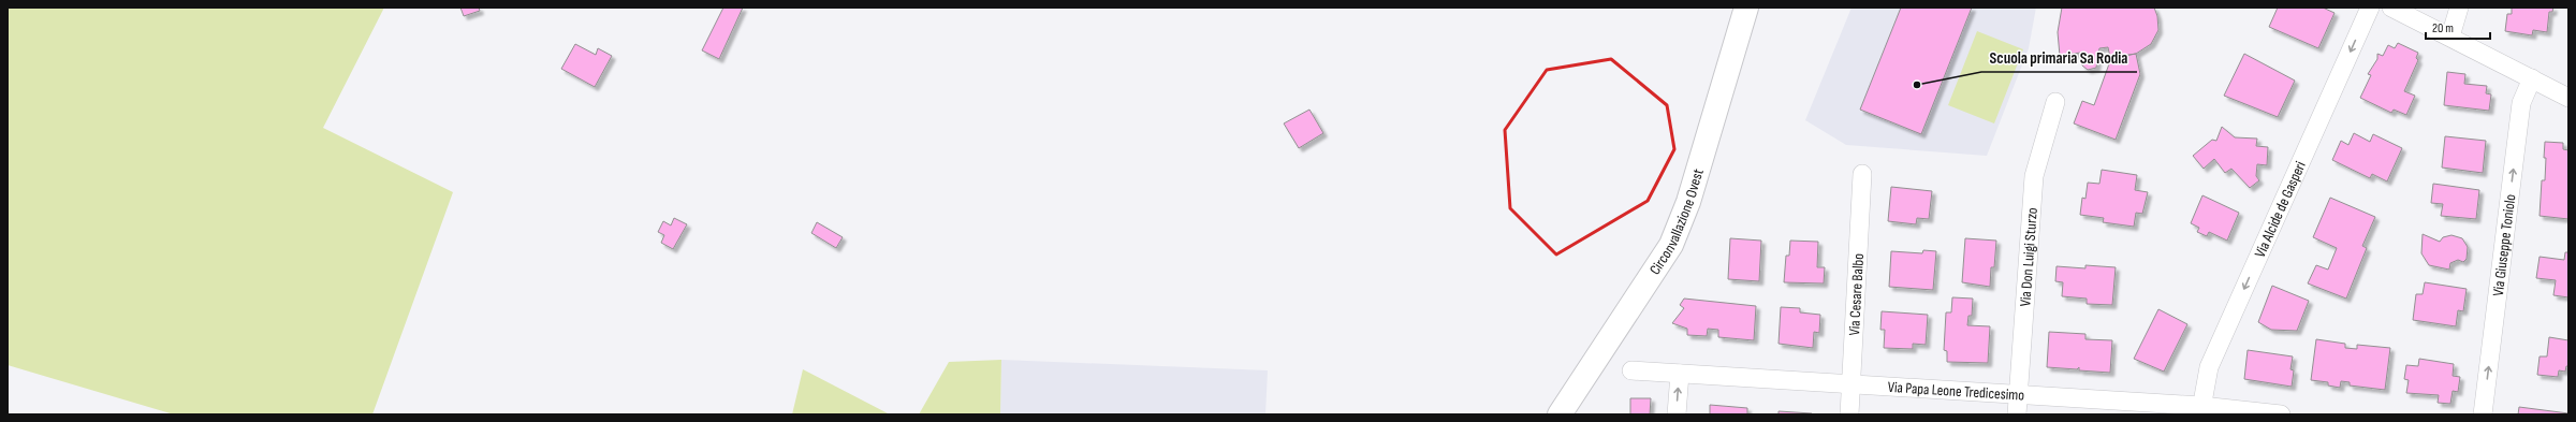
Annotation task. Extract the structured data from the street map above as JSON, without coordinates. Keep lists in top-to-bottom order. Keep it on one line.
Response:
{"streets":{"street":["Via Alcide de Gasperi","Circonvallazione Ovest","Via Giuseppe Toniolo","Via Don Luigi Sturzo","Via Cesare Balbo","Via Papa Leone Tredicesimo"]},"crossings":[["Via Alcide de Gasperi","Via Papa Leone Tredicesimo"],["Via Don Luigi Sturzo","Via Papa Leone Tredicesimo"],["Via Cesare Balbo","Via Papa Leone Tredicesimo"]],"one_way":["Via Alcide de Gasperi","Via Giuseppe Toniolo"],"places":["Scuola primaria Sa Rodia"],"scale_bar":"20 m"}
